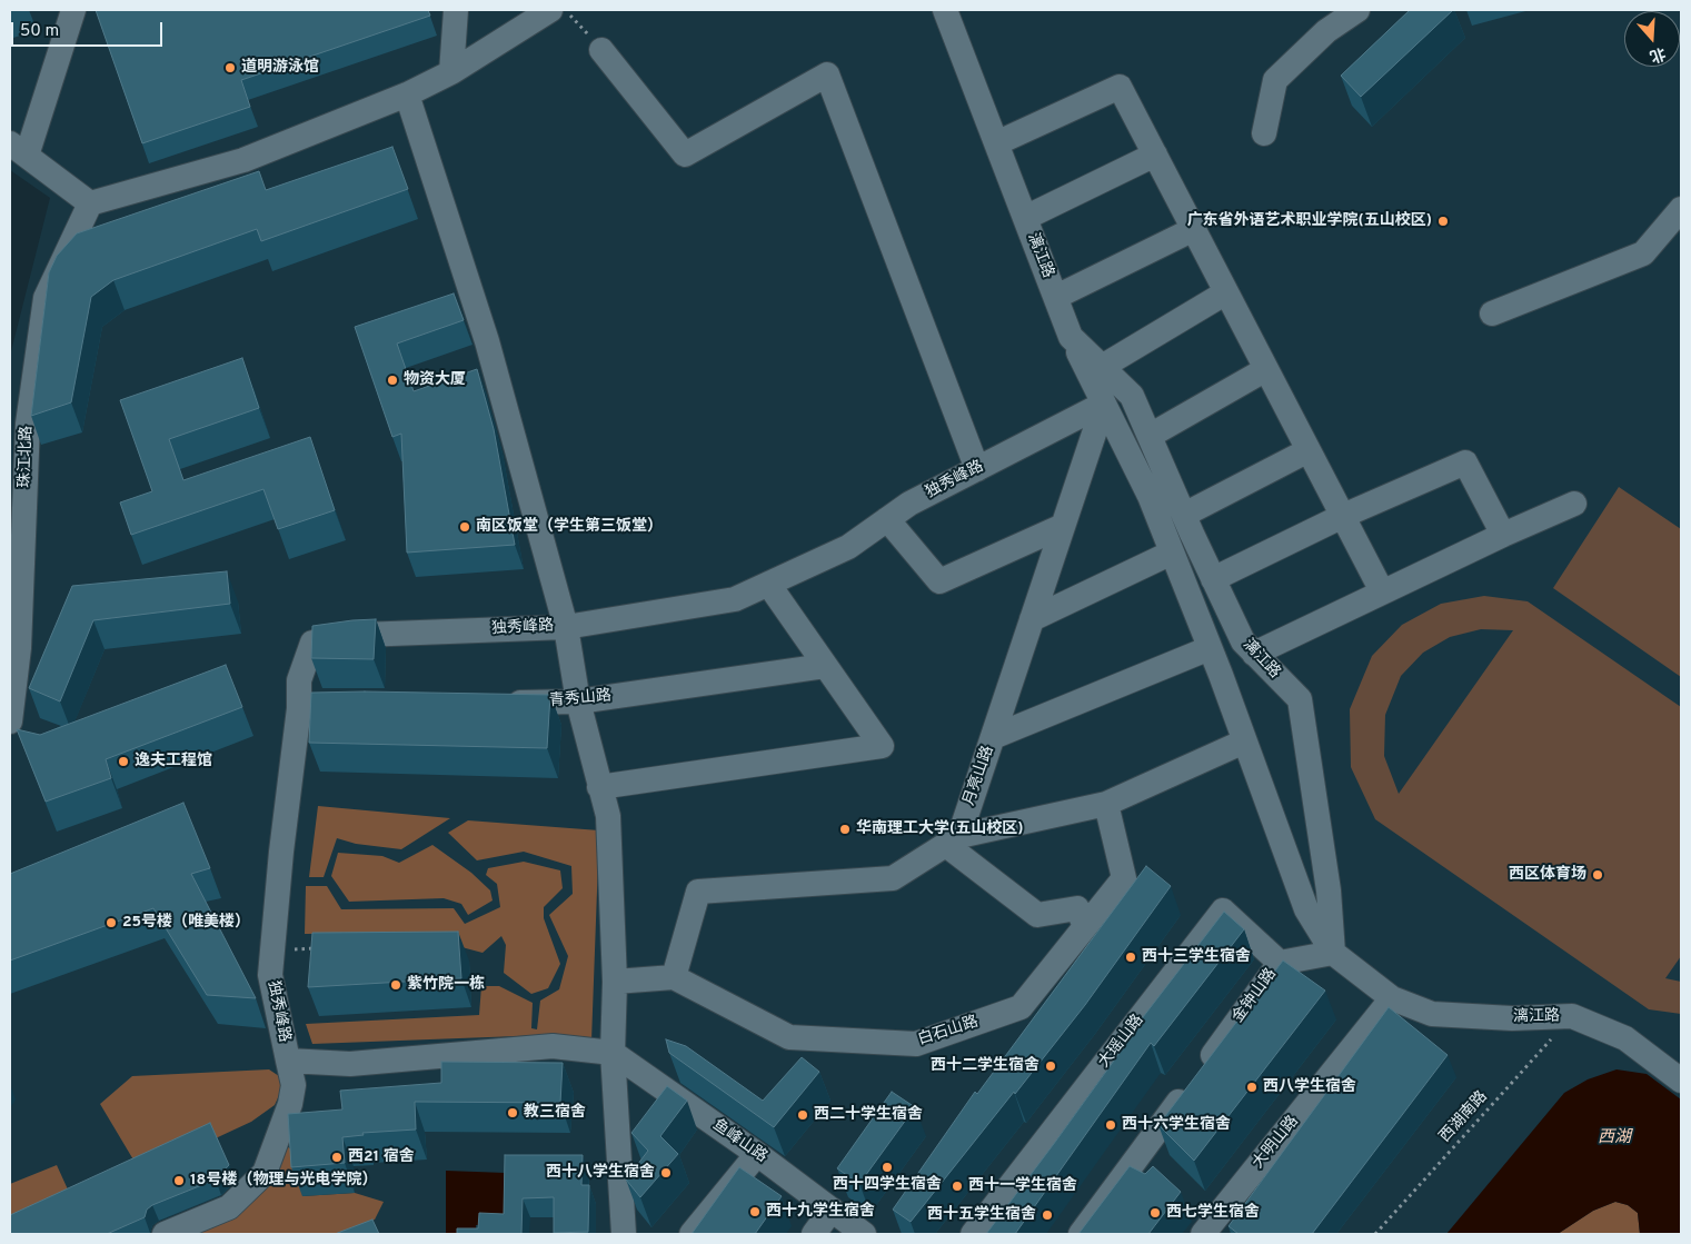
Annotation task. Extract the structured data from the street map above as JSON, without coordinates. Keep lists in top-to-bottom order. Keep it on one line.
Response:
{"streets":{"street":["漓江路","珠江北路","独秀峰路","青秀山路","月亮山路","金钟山路","白石山路","大瑶山路","鱼峰山路","大明山路"],"path":["西湖南路"]},"crossings":[["漓江路","金钟山路"],["漓江路","西湖南路"],["漓江路","大明山路"],["独秀峰路","月亮山路"],["金钟山路","大瑶山路"]],"water":["西湖"],"places":["道明游泳馆","广东省外语艺术职业学院(五山校区)","物资大厦","南区饭堂（学生第三饭堂）","逸夫工程馆","华南理工大学(五山校区)","西区体育场","25号楼（唯美楼）","西十三学生宿舍","紫竹院一栋","西十二学生宿舍","西八学生宿舍","教三宿舍","西二十学生宿舍","西十六学生宿舍","西21 宿舍","西十四学生宿舍","西十八学生宿舍","18号楼（物理与光电学院）","西十一学生宿舍","西十九学生宿舍","西七学生宿舍","西十五学生宿舍"],"scale_bar":"50 m","north":"bottom"}
